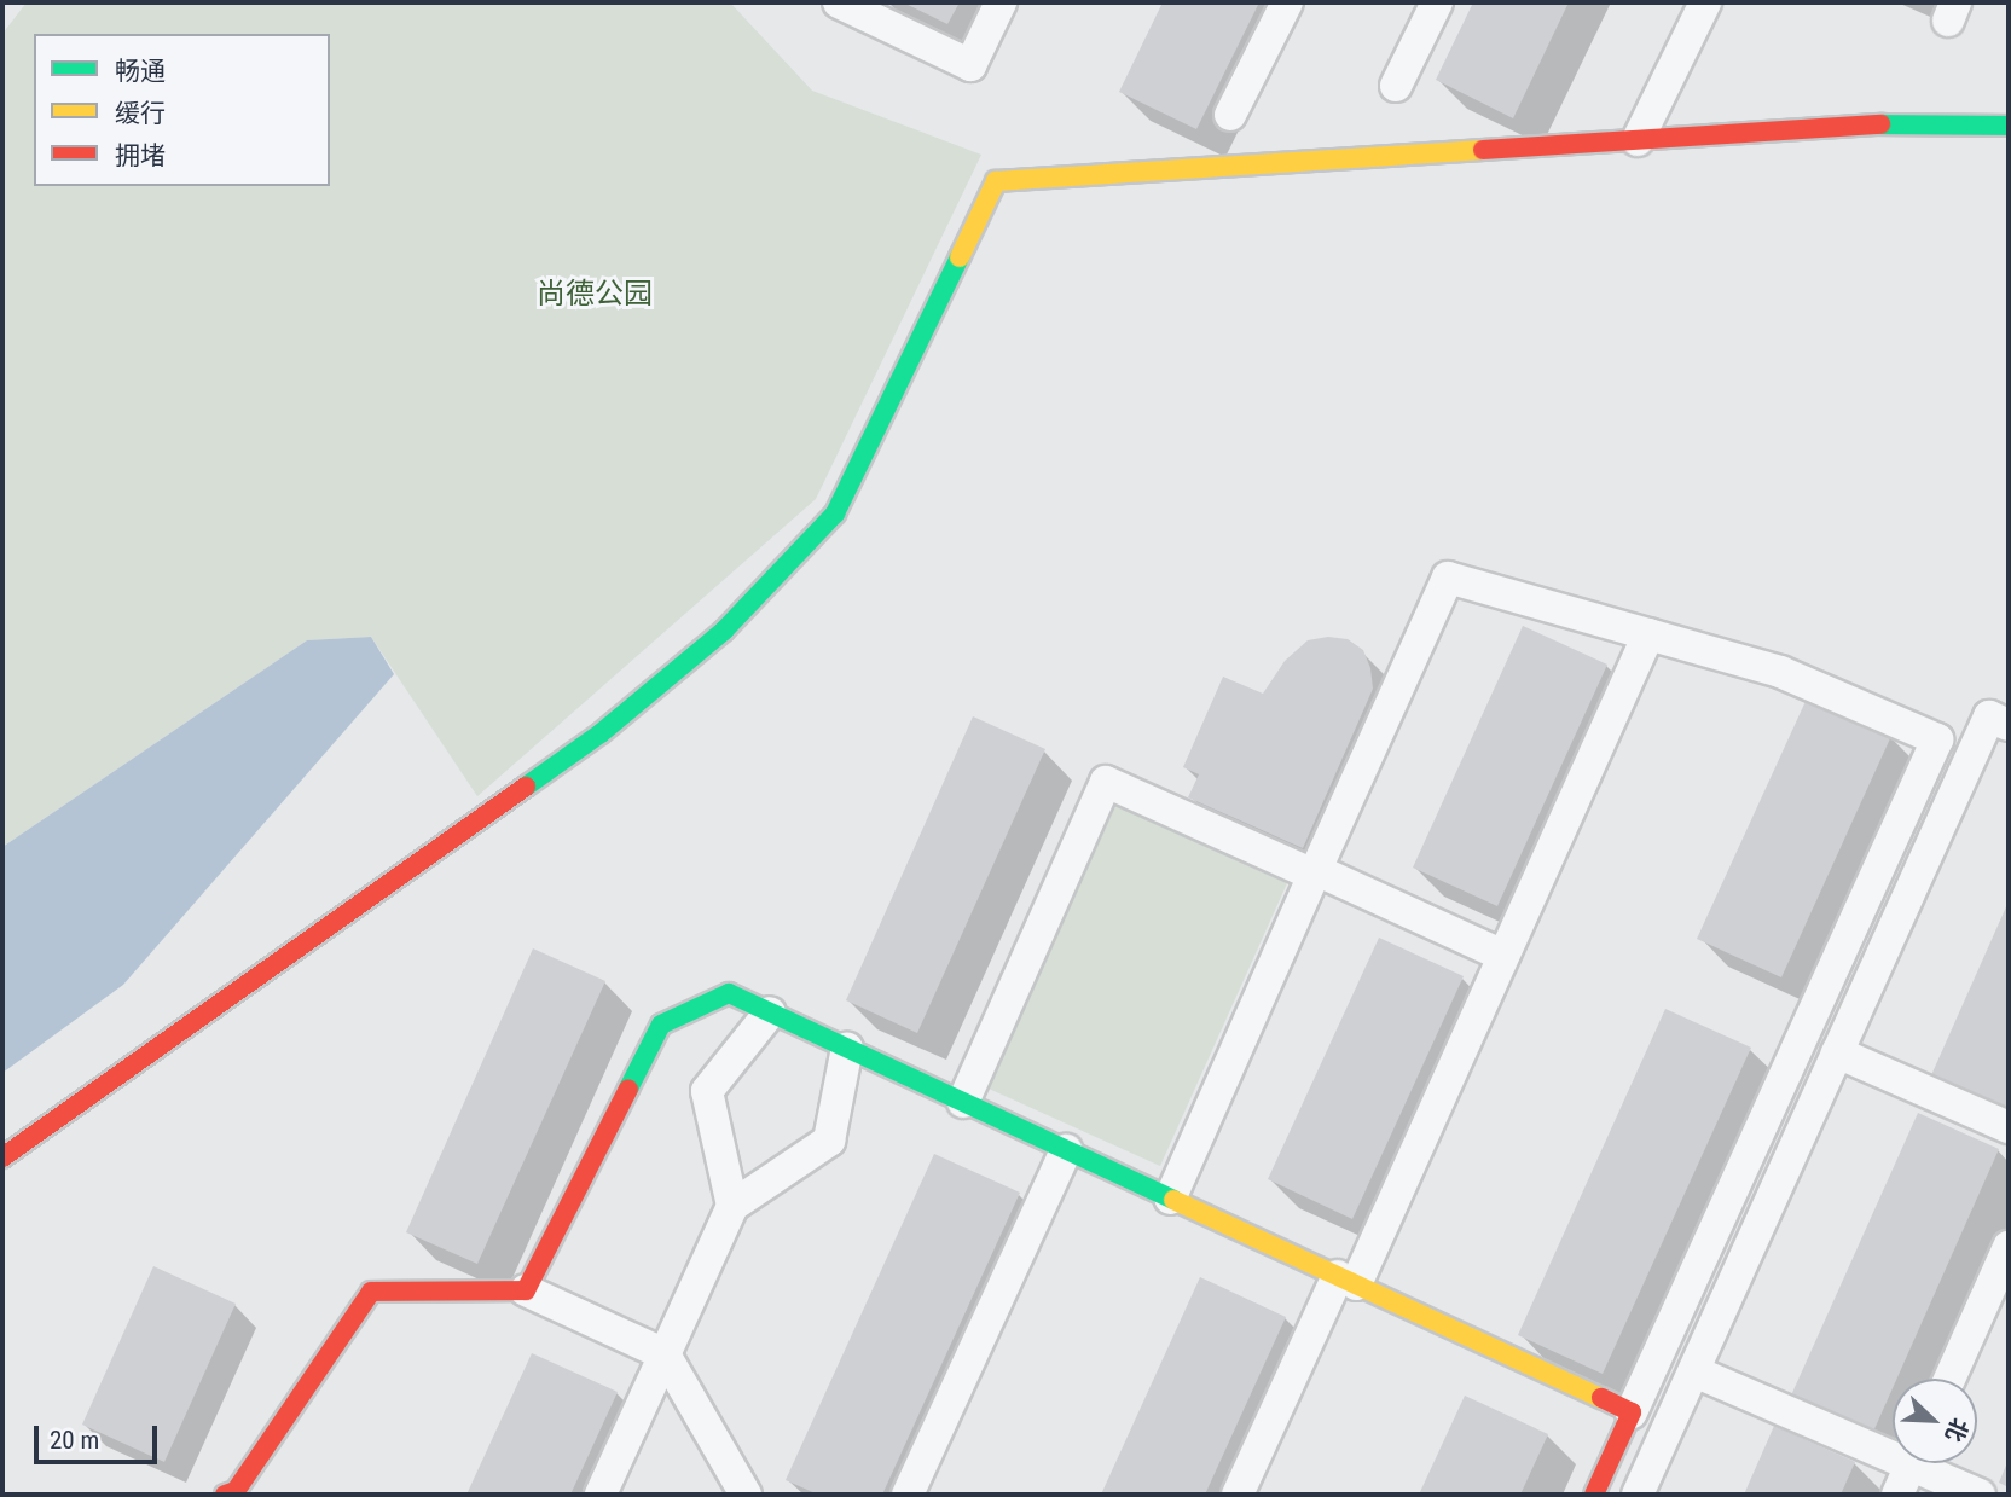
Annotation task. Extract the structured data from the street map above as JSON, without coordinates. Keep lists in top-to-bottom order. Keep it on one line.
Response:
{"parks":["尚德公园"],"legend":["畅通","缓行","拥堵"],"scale_bar":"20 m","north":"bottom right"}
